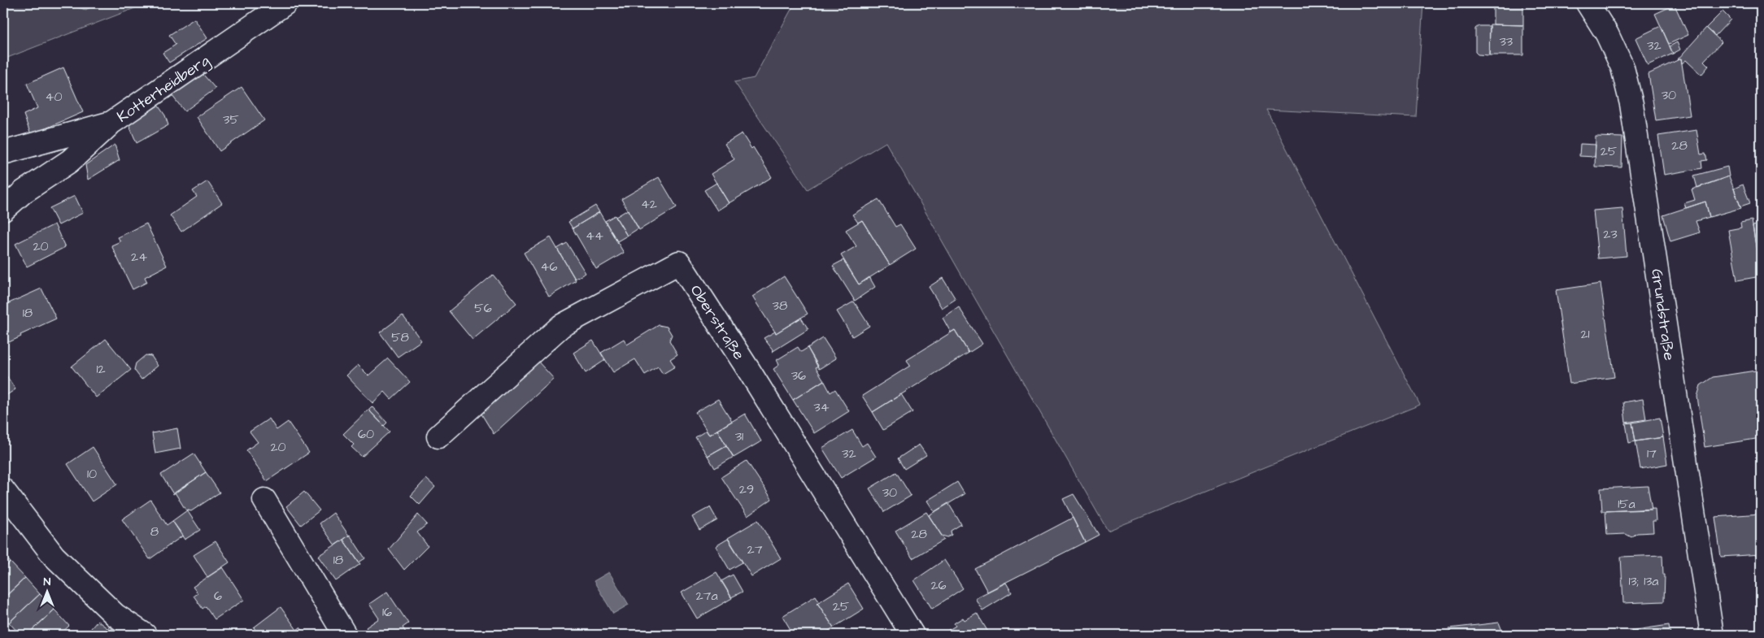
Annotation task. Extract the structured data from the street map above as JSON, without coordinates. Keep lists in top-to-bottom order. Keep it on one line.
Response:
{"streets":{"street":["Kotterheidberg","Grundstraße","Oberstraße"]},"house_numbers":["33","32","30","40","35","28","25","42","23","44","20","24","46","38","56","18","21","58","12","36","34","60","31","20","32","17","10","29","30","15a","8","28","27","18","13; 13a","26","6","27a","25","16"],"north":"top"}
